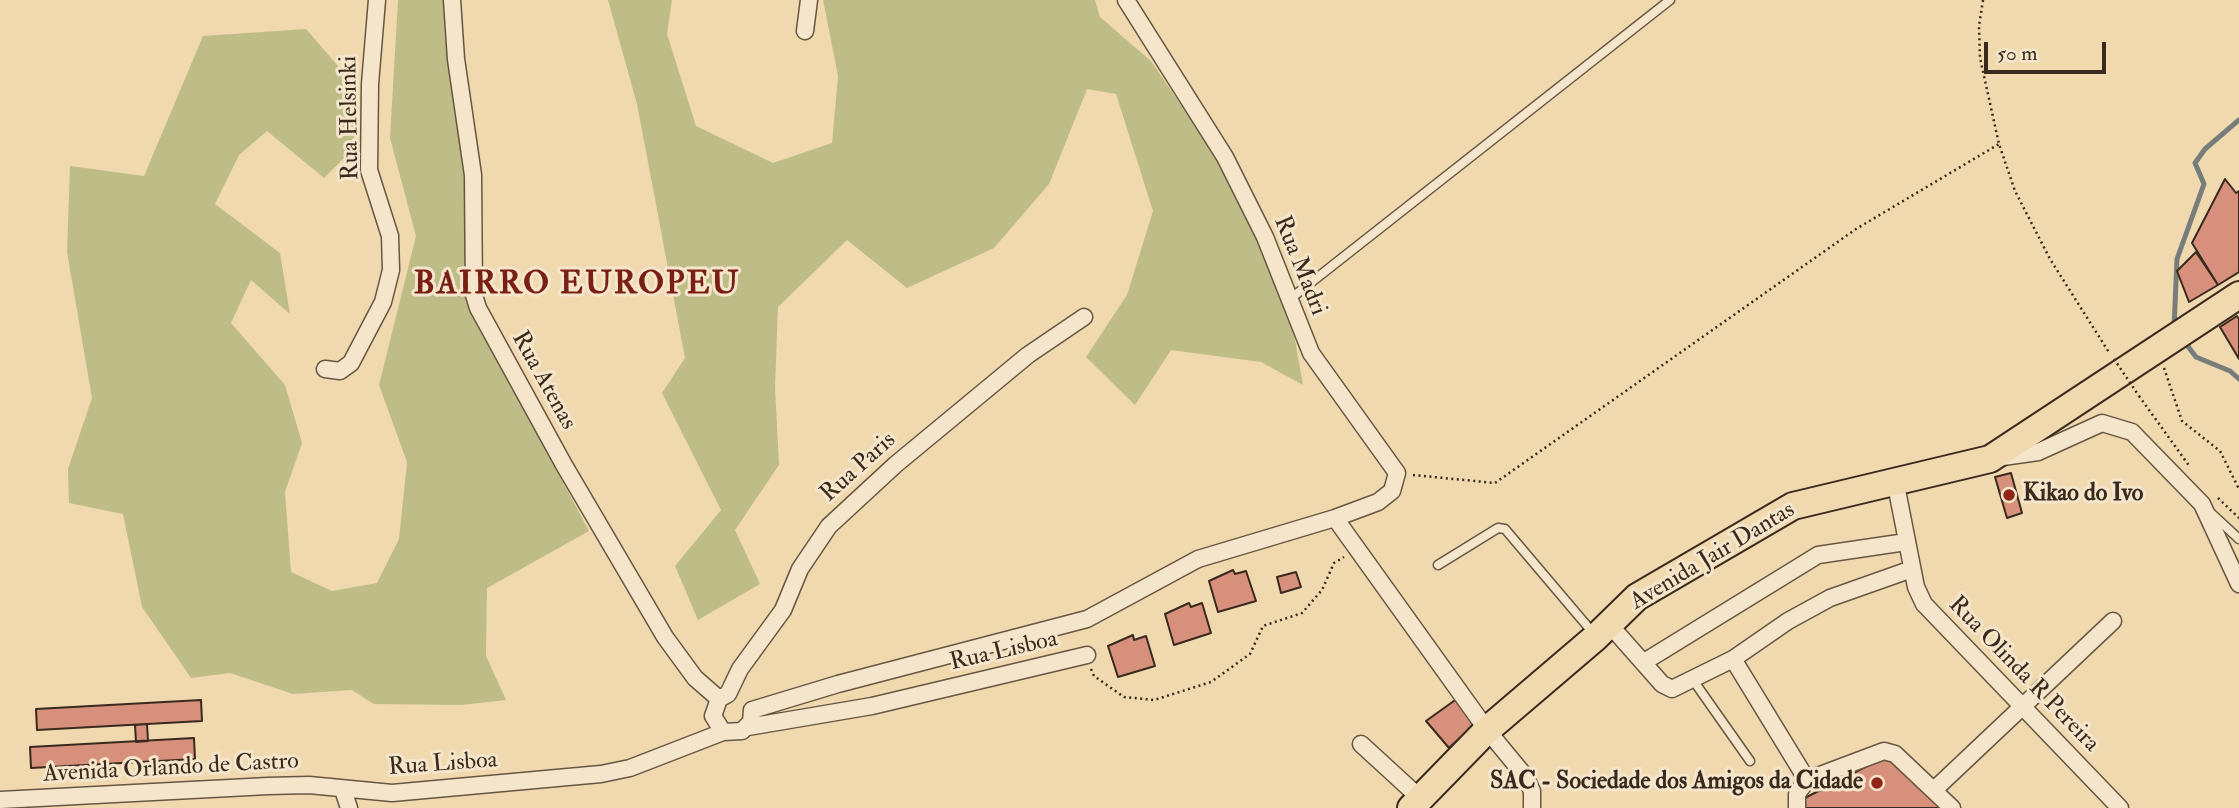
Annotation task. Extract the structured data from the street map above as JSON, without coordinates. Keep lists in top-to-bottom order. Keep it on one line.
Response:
{"streets":{"main road":["Avenida Jair Dantas"],"street":["Rua Helsinki","Rua Madri","Rua Atenas","Rua Paris","Rua Lisboa","Rua Olinda R Pereira","Avenida Orlando de Castro"]},"crossings":[["Rua Atenas","Rua Paris"],["Rua Atenas","Rua Lisboa"],["Rua Paris","Rua Lisboa"],["Avenida Jair Dantas","Rua Olinda R Pereira"],["Rua Lisboa","Avenida Orlando de Castro"]],"districts":["BAIRRO EUROPEU"],"places":["Kikao do Ivo","SAC - Sociedade dos Amigos da Cidade"],"scale_bar":"50 m"}
